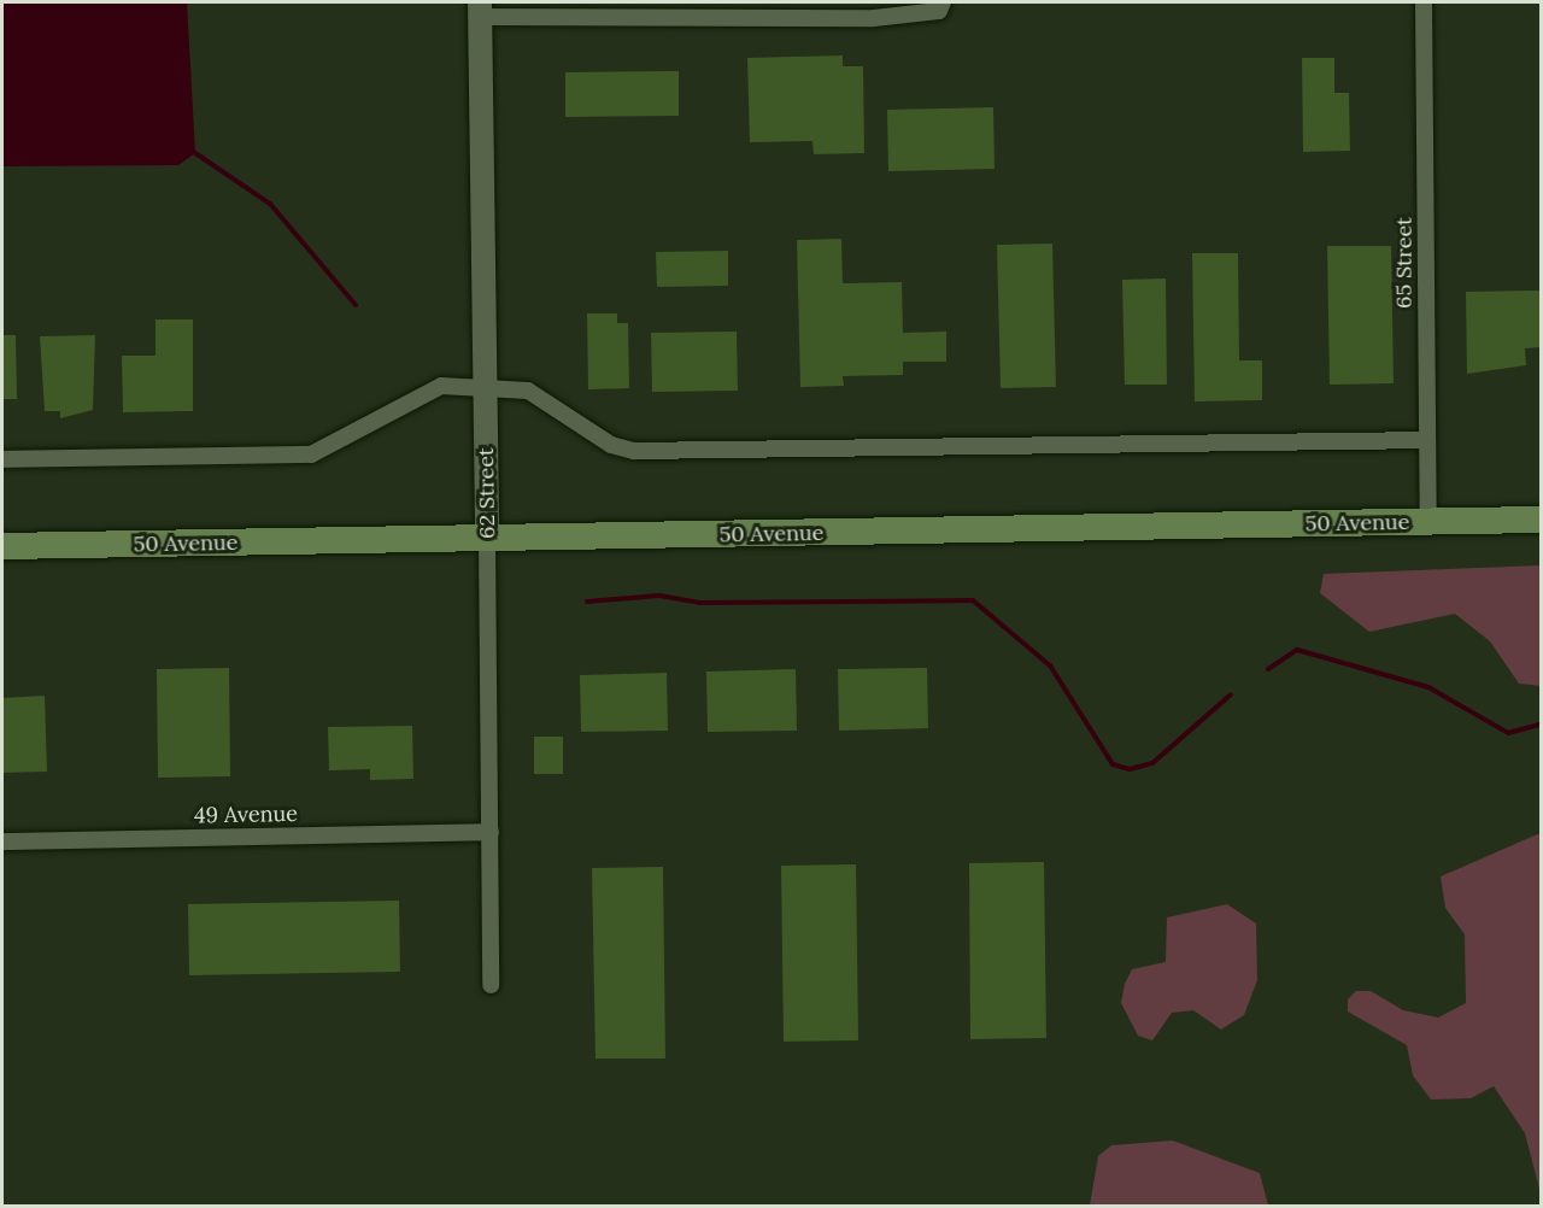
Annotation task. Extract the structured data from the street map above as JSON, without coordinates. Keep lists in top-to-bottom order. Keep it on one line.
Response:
{"streets":{"main road":["62 Street","50 Avenue"],"street":["65 Street","49 Avenue"]},"crossings":[["65 Street","50 Avenue"],["62 Street","50 Avenue"],["62 Street","49 Avenue"]]}
